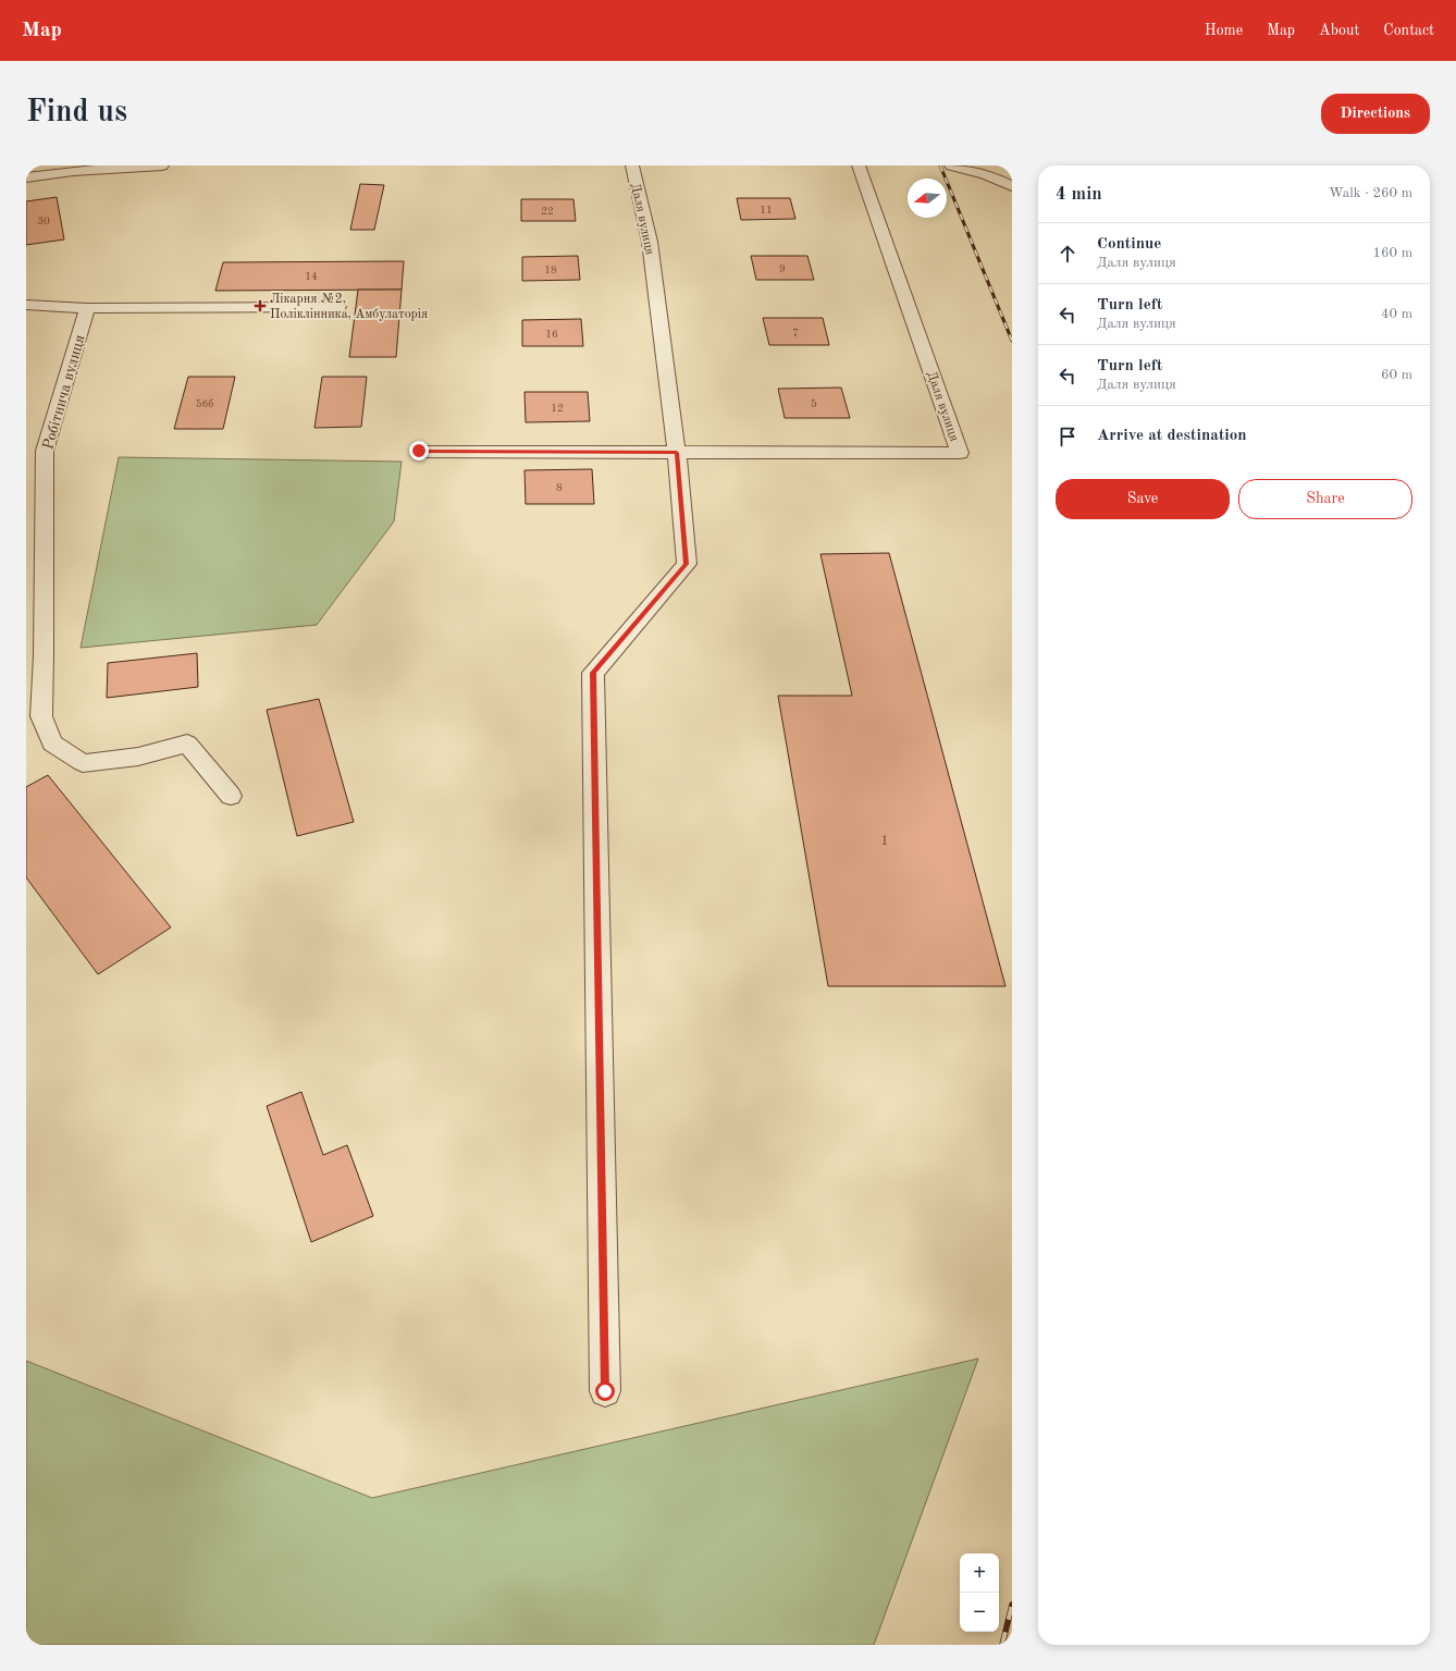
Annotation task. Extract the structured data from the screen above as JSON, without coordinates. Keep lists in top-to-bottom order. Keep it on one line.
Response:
{"streets":{"street":["Даля вулиця","Робітнича вулиця"]},"places":{"health":["Лікарня №2, Поліклінника, Амбулаторія"]},"house_numbers":["11","22","30","9","18","14","7","16","56б","5","12","8","1"],"north":"left","page":{"header":"Map","nav":["Home","Map","About","Contact"],"buttons":["Directions",["Save","Share"]],"title":"Find us","heading":["4 min","Walk · 260 m"],"list":[["Continue","Даля вулиця","160 m"],["Turn left","Даля вулиця","40 m"],["Turn left","Даля вулиця","60 m"],"Arrive at destination"],"map_buttons":["+","−"]}}
